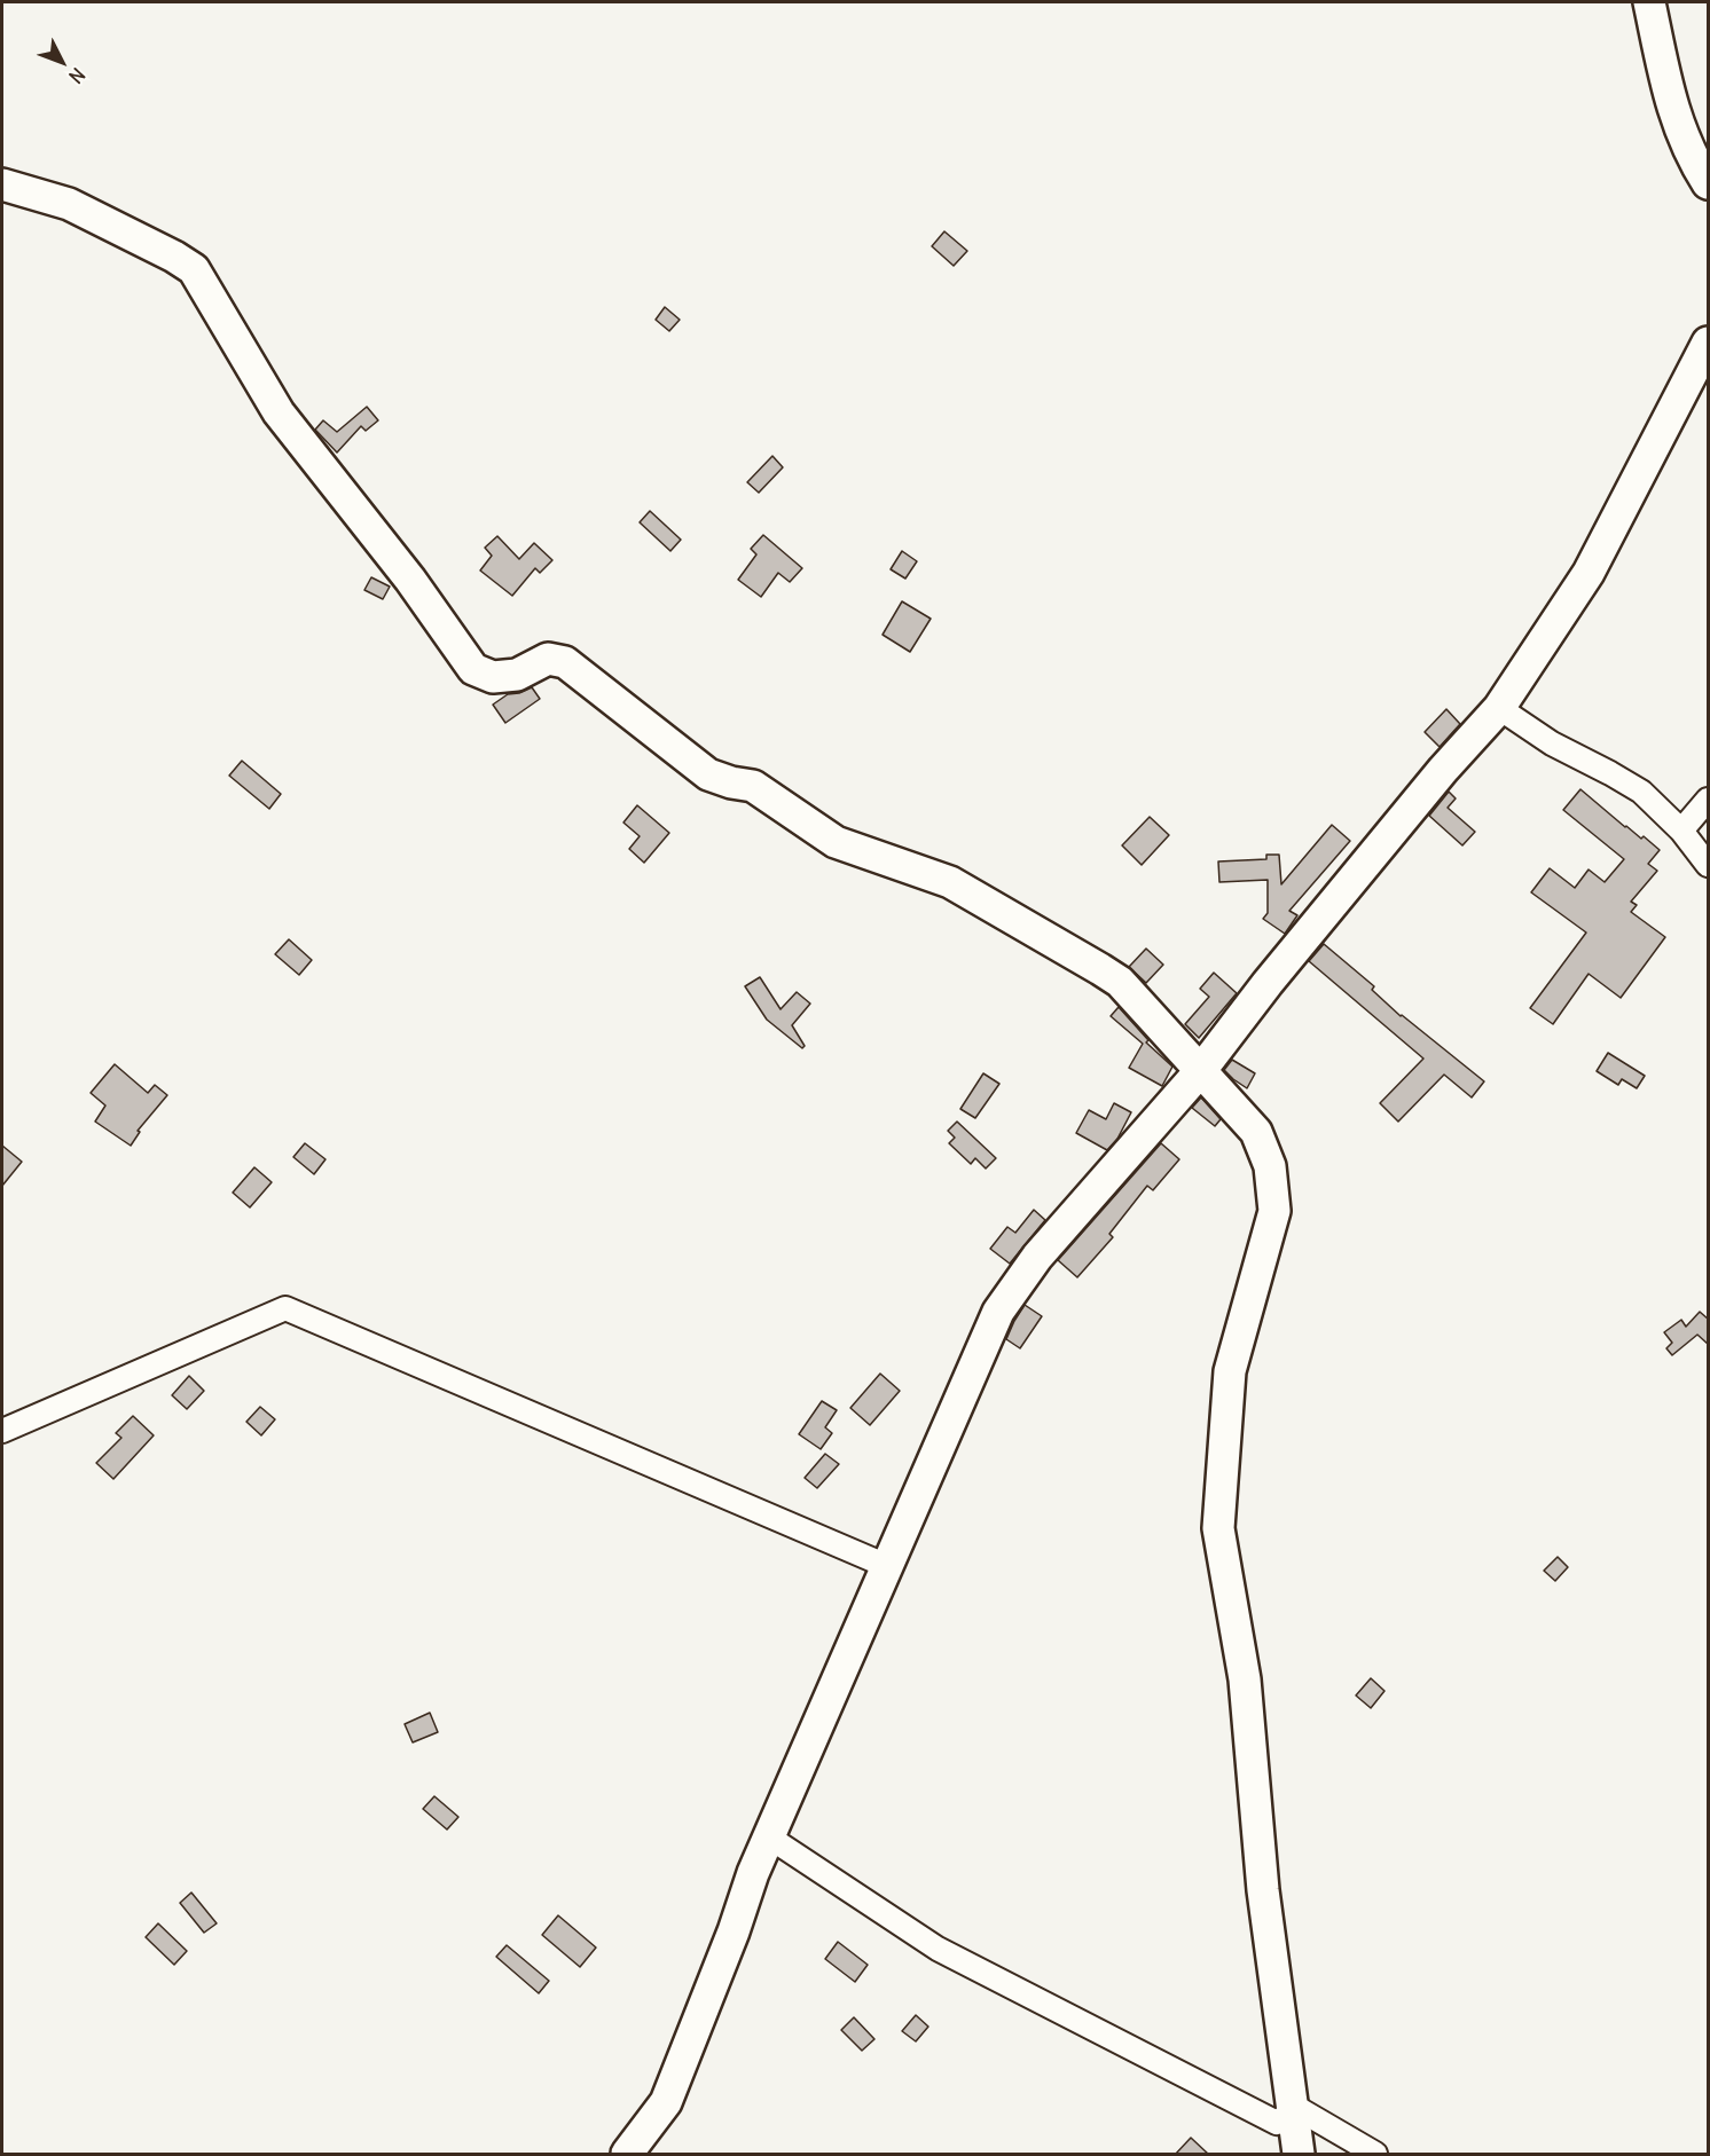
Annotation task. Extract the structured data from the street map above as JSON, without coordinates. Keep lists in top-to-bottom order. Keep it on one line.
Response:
{"north":"bottom right"}
